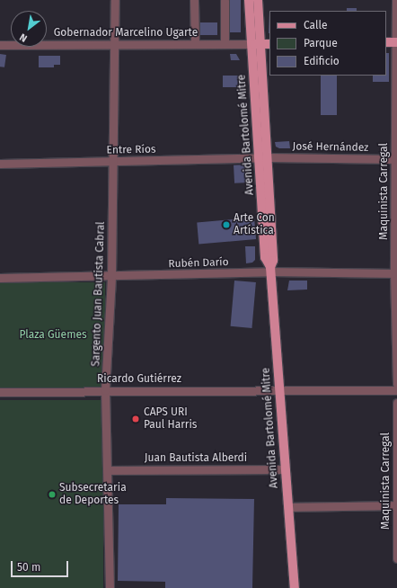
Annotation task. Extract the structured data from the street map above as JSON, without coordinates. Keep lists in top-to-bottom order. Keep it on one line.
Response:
{"streets":{"main road":["Avenida Bartolomé Mitre"],"street":["Gobernador Marcelino Ugarte","José Hernández","Entre Ríos","Maquinista Carregal","Rubén Darío","Sargento Juan Bautista Cabral","Ricardo Gutiérrez","Juan Bautista Alberdi"]},"crossings":[["Gobernador Marcelino Ugarte","Avenida Bartolomé Mitre"],["Gobernador Marcelino Ugarte","Sargento Juan Bautista Cabral"],["Avenida Bartolomé Mitre","José Hernández"],["Avenida Bartolomé Mitre","Entre Ríos"],["Avenida Bartolomé Mitre","Rubén Darío"],["Avenida Bartolomé Mitre","Ricardo Gutiérrez"],["Avenida Bartolomé Mitre","Juan Bautista Alberdi"],["José Hernández","Entre Ríos"],["José Hernández","Maquinista Carregal"],["Entre Ríos","Sargento Juan Bautista Cabral"],["Maquinista Carregal","Rubén Darío"],["Rubén Darío","Sargento Juan Bautista Cabral"],["Sargento Juan Bautista Cabral","Ricardo Gutiérrez"],["Sargento Juan Bautista Cabral","Juan Bautista Alberdi"]],"parks":["Plaza Güemes"],"places":["Arte Con Artística","CAPS URI Paul Harris","Subsecretaria de Deportes"],"legend":["Calle","Parque","Edificio"],"scale_bar":"50 m","north":"bottom left"}
